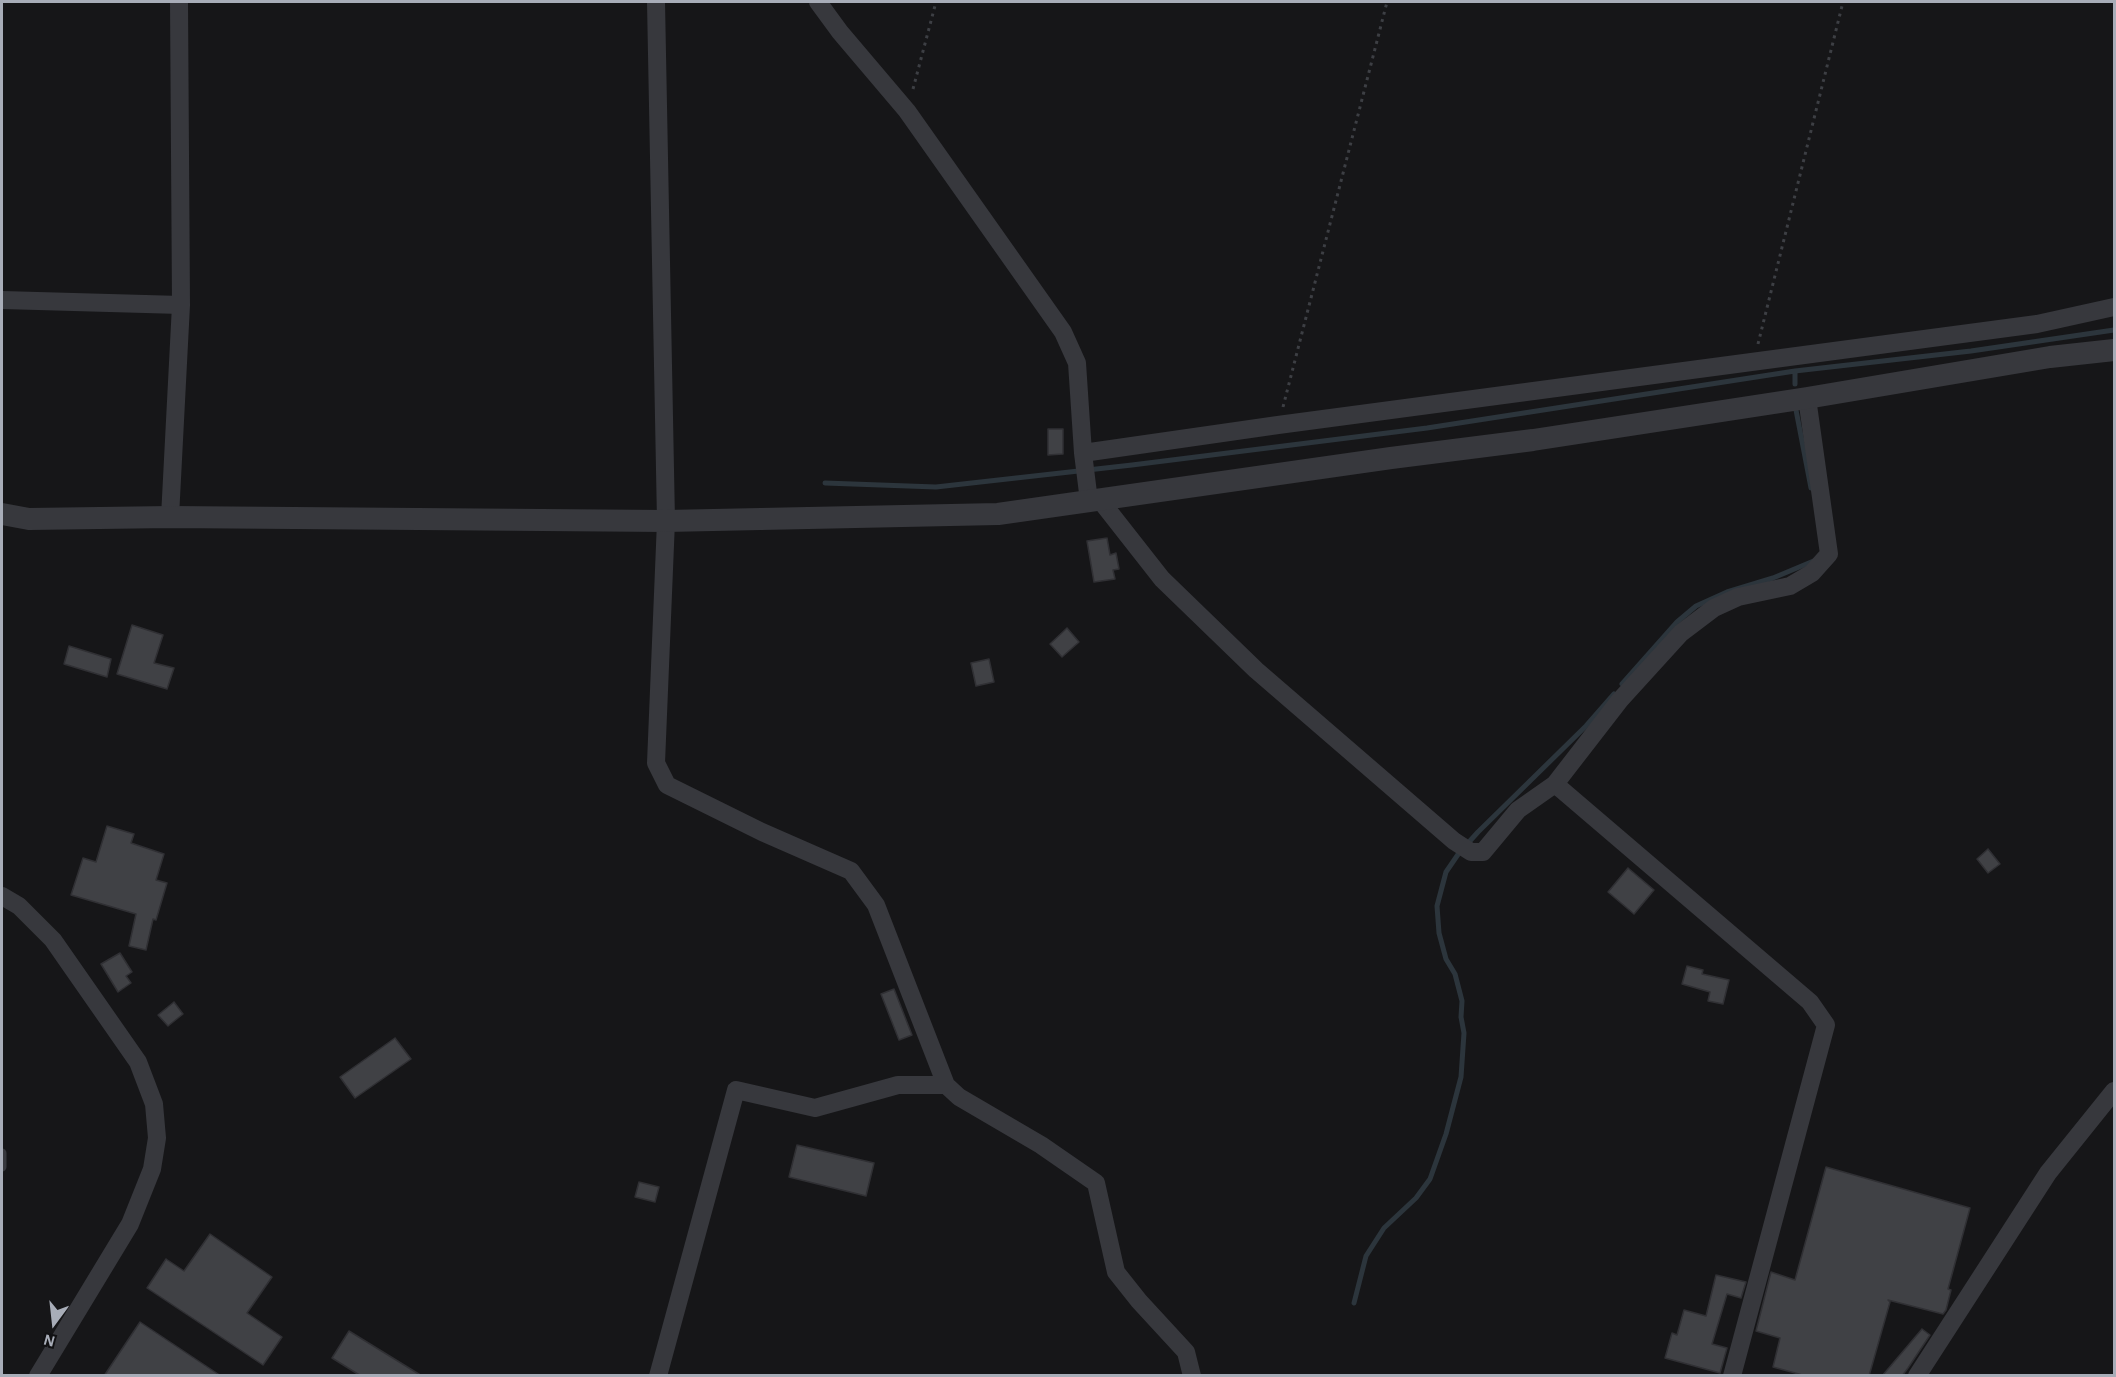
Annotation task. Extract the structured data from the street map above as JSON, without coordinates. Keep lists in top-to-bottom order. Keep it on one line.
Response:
{"north":"bottom"}
